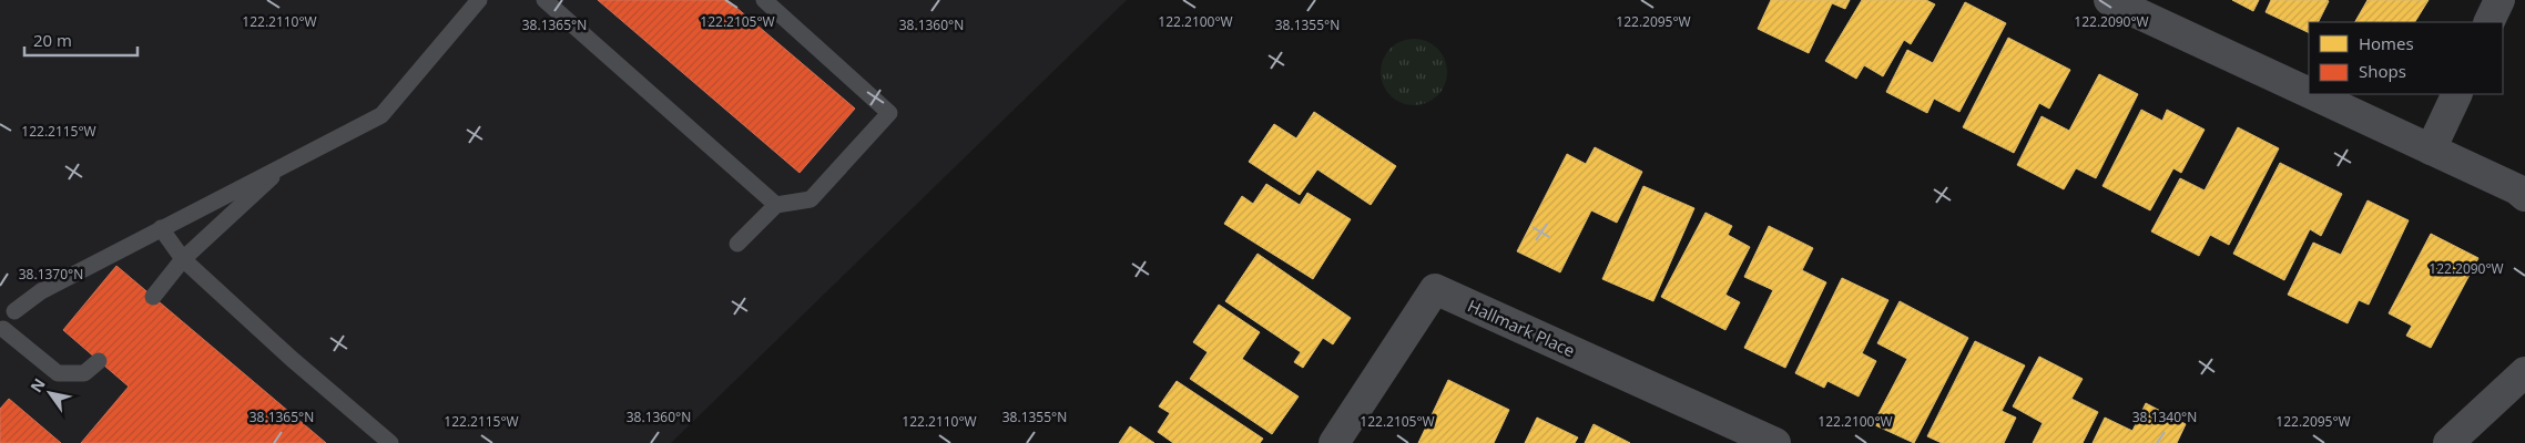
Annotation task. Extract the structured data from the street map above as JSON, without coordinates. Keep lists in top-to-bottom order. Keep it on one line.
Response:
{"streets":{"street":["Hallmark Place"]},"legend":["Homes","Shops"],"scale_bar":"20 m","north":"top left","coordinates":["122.2095°W","122.2090°W","122.2110°W","122.2105°W","122.2100°W","38.1360°N","38.1365°N","38.1355°N","122.2115°W","38.1370°N","38.1340°N"]}
